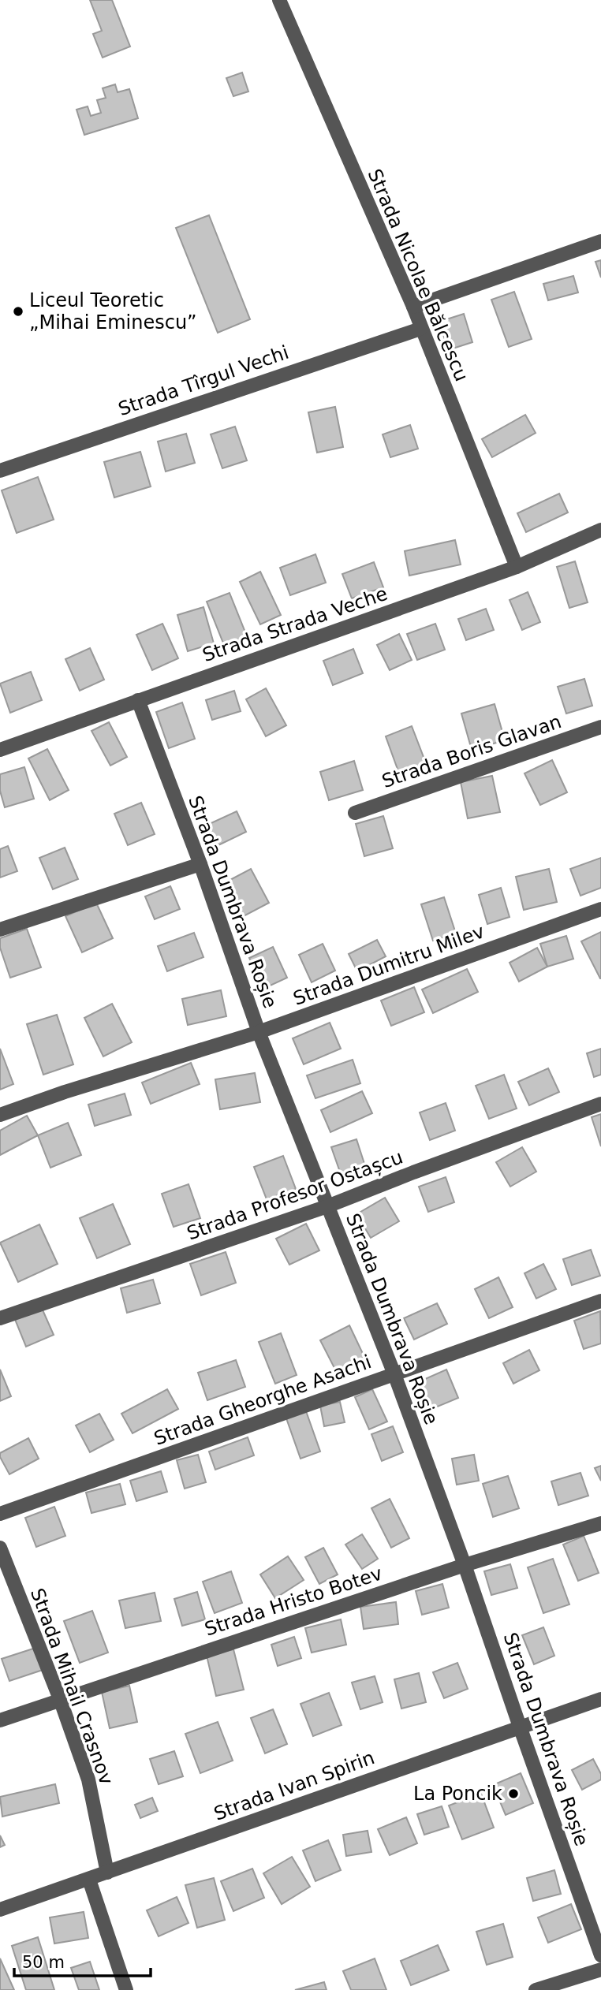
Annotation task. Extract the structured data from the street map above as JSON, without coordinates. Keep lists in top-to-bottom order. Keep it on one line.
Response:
{"streets":{"street":["Strada Nicolae Bălcescu","Strada Tîrgul Vechi","Strada Strada Veche","Strada Boris Glavan","Strada Dumbrava Roșie","Strada Dumitru Milev","Strada Profesor Ostașcu","Strada Gheorghe Asachi","Strada Hristo Botev","Strada Mihail Crasnov","Strada Ivan Spirin"]},"crossings":[["Strada Nicolae Bălcescu","Strada Tîrgul Vechi"],["Strada Nicolae Bălcescu","Strada Strada Veche"],["Strada Strada Veche","Strada Dumbrava Roșie"],["Strada Dumbrava Roșie","Strada Dumitru Milev"],["Strada Dumbrava Roșie","Strada Profesor Ostașcu"],["Strada Dumbrava Roșie","Strada Gheorghe Asachi"],["Strada Dumbrava Roșie","Strada Hristo Botev"],["Strada Dumbrava Roșie","Strada Ivan Spirin"],["Strada Hristo Botev","Strada Mihail Crasnov"],["Strada Mihail Crasnov","Strada Ivan Spirin"]],"places":["Liceul Teoretic „Mihai Eminescu”","La Poncik"],"scale_bar":"50 m"}
